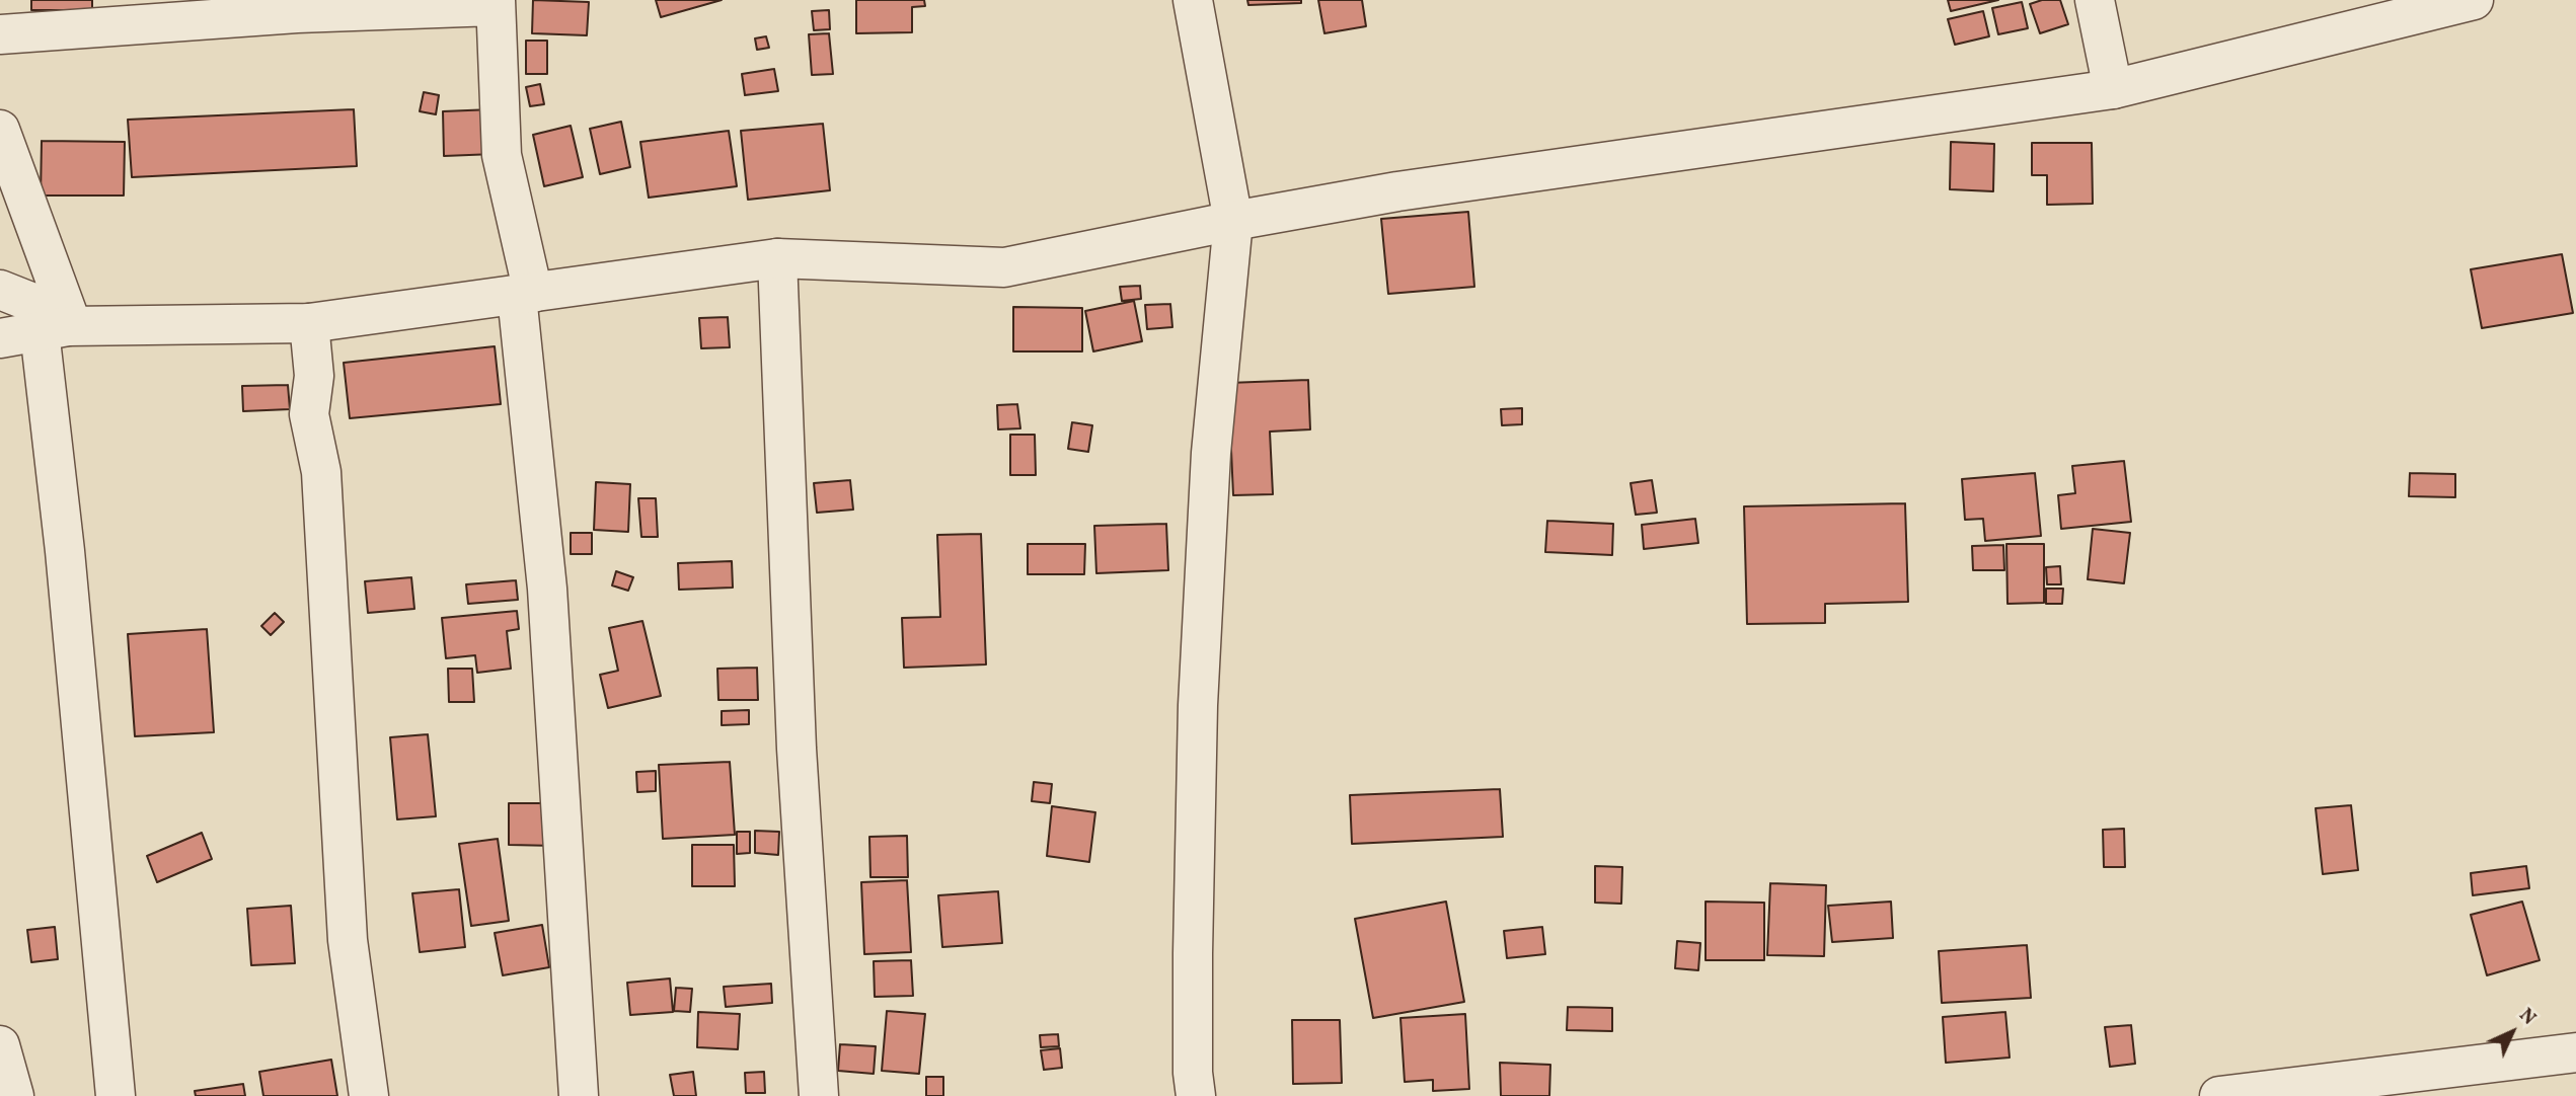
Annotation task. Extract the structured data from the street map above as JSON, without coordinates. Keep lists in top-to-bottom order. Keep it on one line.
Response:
{"north":"top right"}
